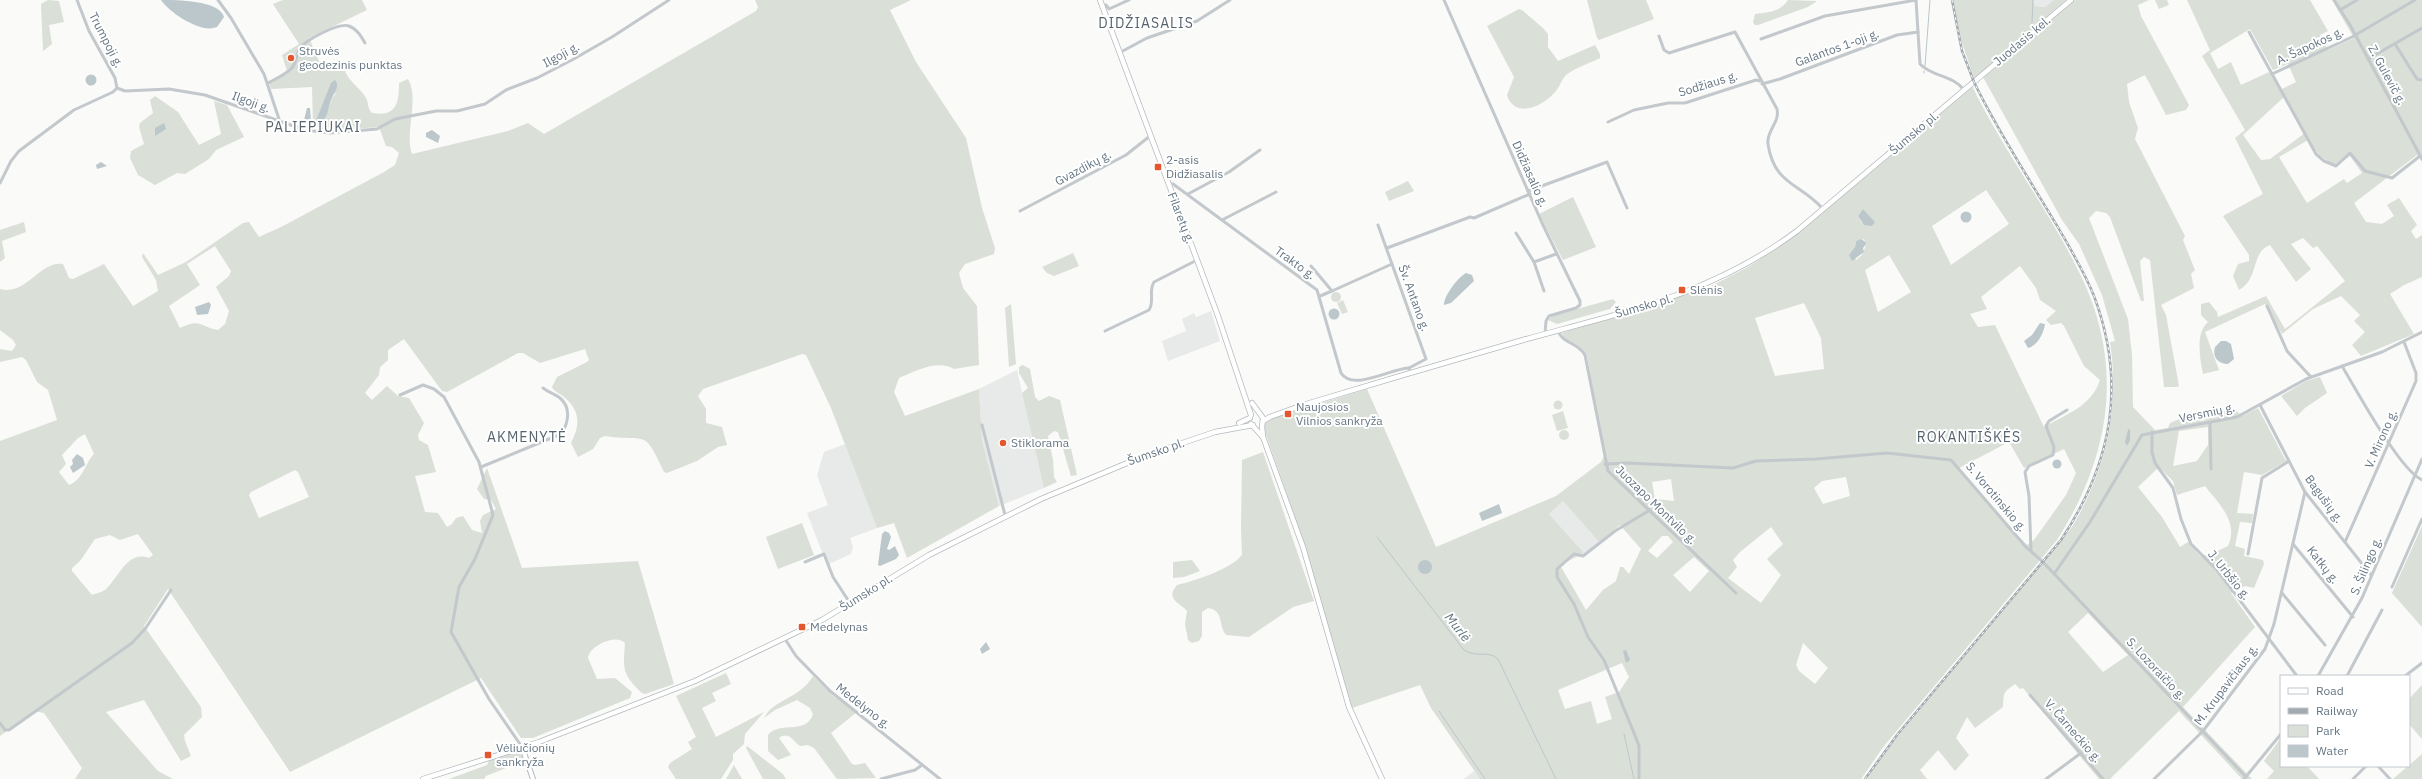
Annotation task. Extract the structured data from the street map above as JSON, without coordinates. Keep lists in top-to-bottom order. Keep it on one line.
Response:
{"streets":{"main road":["Juodasis kel.","Šumsko pl.","Filaretų g."],"street":["Trumpoji g.","A. Šapokos g.","Galantos 1-oji g.","Ilgoji g.","Z. Gulevič g.","Sodžiaus g.","Gvazdikų g.","Didžiasalio g.","Trakto g.","Šv. Antano g.","Versmių g.","V. Mirono g.","S. Vorotinskio g.","Bagušių g.","Juozapo Montvilo g.","Katkų g.","S. Šilingo g.","J. Urbšio g.","S. Lozoraičio g.","M. Krupavičiaus g.","Medelyno g.","V. Čarneckio g."]},"crossings":[["Trumpoji g.","Ilgoji g."],["Juodasis kel.","Šumsko pl."],["A. Šapokos g.","Z. Gulevič g."],["Galantos 1-oji g.","Sodžiaus g."],["Šumsko pl.","Didžiasalio g."],["Šumsko pl.","Filaretų g."],["Šumsko pl.","Trakto g."],["Šumsko pl.","Šv. Antano g."],["Šumsko pl.","Juozapo Montvilo g."],["Šumsko pl.","Medelyno g."],["Gvazdikų g.","Filaretų g."],["Filaretų g.","Trakto g."],["Trakto g.","Šv. Antano g."],["Versmių g.","V. Mirono g."],["Versmių g.","S. Vorotinskio g."],["Versmių g.","Bagušių g."],["Versmių g.","J. Urbšio g."],["Versmių g.","S. Lozoraičio g."],["V. Mirono g.","Bagušių g."],["S. Vorotinskio g.","Juozapo Montvilo g."],["S. Vorotinskio g.","S. Lozoraičio g."],["Bagušių g.","S. Šilingo g."],["Bagušių g.","M. Krupavičiaus g."],["Katkų g.","S. Šilingo g."],["Katkų g.","M. Krupavičiaus g."],["J. Urbšio g.","M. Krupavičiaus g."],["S. Lozoraičio g.","M. Krupavičiaus g."]],"districts":["DIDŽIASALIS","PALIEPIUKAI","AKMENYTĖ","ROKANTIŠKĖS"],"water":["Murlė"],"places":{"other":["Struvės geodezinis punktas","Stiklorama"],"transit":["2-asis Didžiasalis","Slėnis","Naujosios Vilnios sankryža","Medelynas","Vėliučionių sankryža"]},"legend":["Road","Railway","Park","Water"]}
